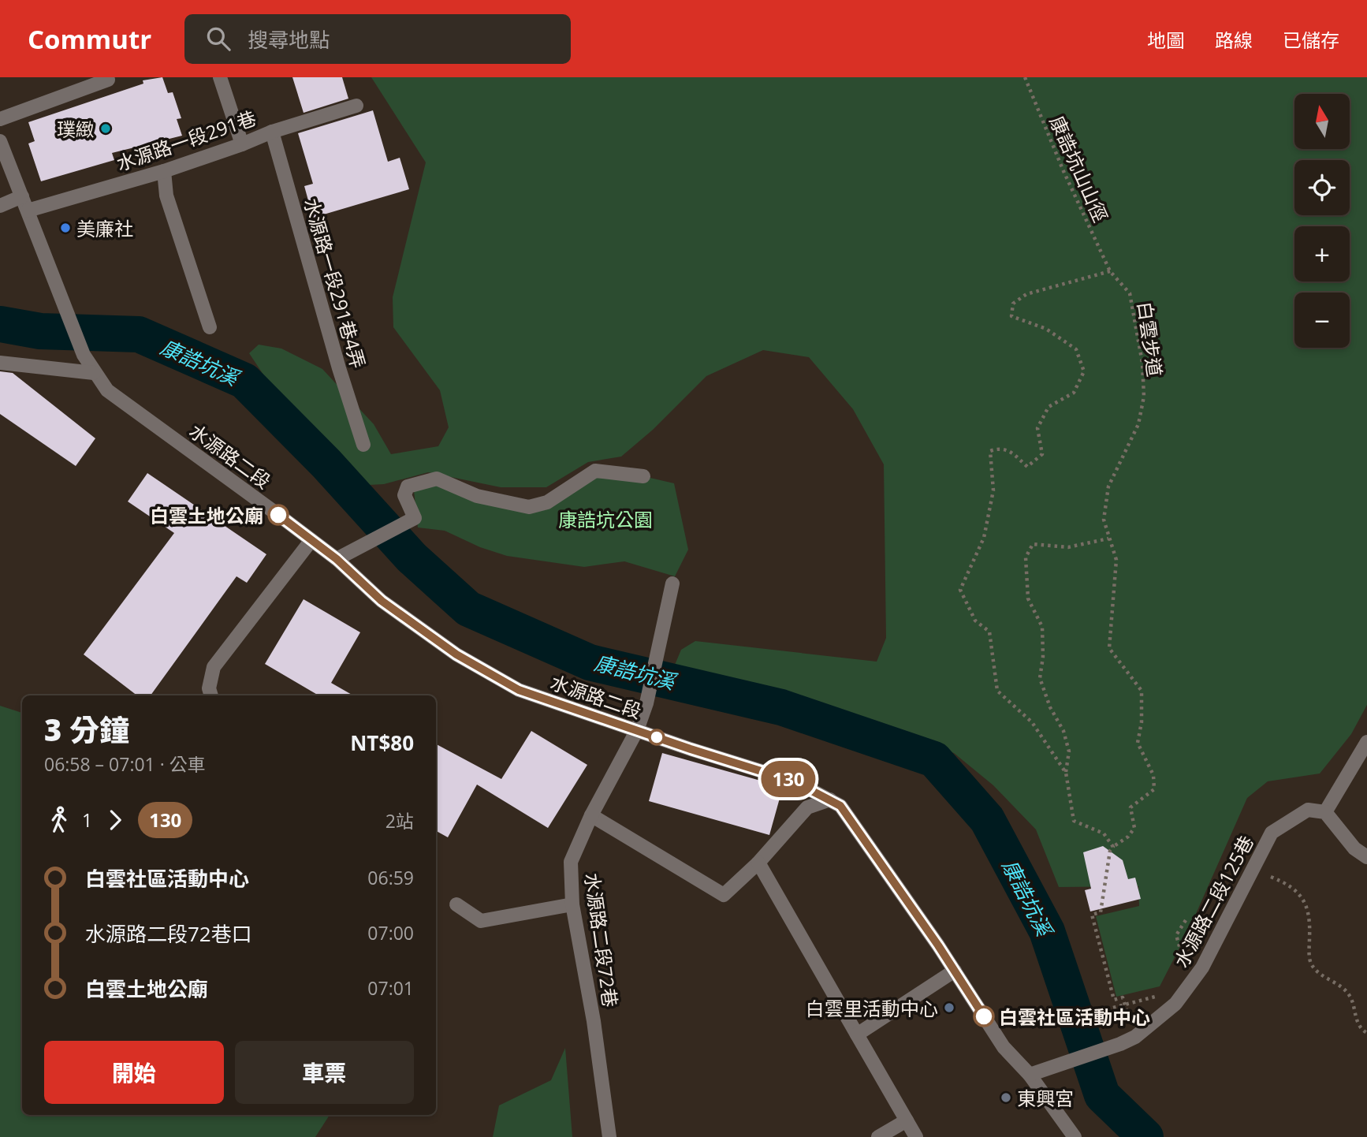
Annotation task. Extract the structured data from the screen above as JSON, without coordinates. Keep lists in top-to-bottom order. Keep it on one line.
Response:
{"streets":{"street":["水源路一段291巷","水源路一段291巷4弄","水源路二段","水源路二段125巷","水源路二段72巷"],"path":["康誥坑山山徑","白雲步道"]},"crossings":[["水源路一段291巷","水源路一段291巷4弄"],["水源路一段291巷","水源路二段"],["康誥坑山山徑","白雲步道"],["水源路二段","水源路二段125巷"],["水源路二段","水源路二段72巷"]],"water":["康誥坑溪"],"parks":["康誥坑公園"],"places":["璞緻","美廉社","白雲土地公廟","白雲里活動中心","白雲社區活動中心","東興宮"],"lines":["bus line 130"],"north":"top","page":{"header":"Commutr","search":"搜尋地點","nav":["地圖","路線","已儲存"],"on_map":"130","map_buttons":["+","−"],"heading":["3 分鐘","06:58 – 07:01 · 公車","NT$80"],"legs":["1","130","2站"],"list":[{"name":"白雲社區活動中心","value":"06:59"},{"name":"水源路二段72巷口","value":"07:00"},{"name":"白雲土地公廟","value":"07:01"}],"buttons":["開始","車票"]}}
